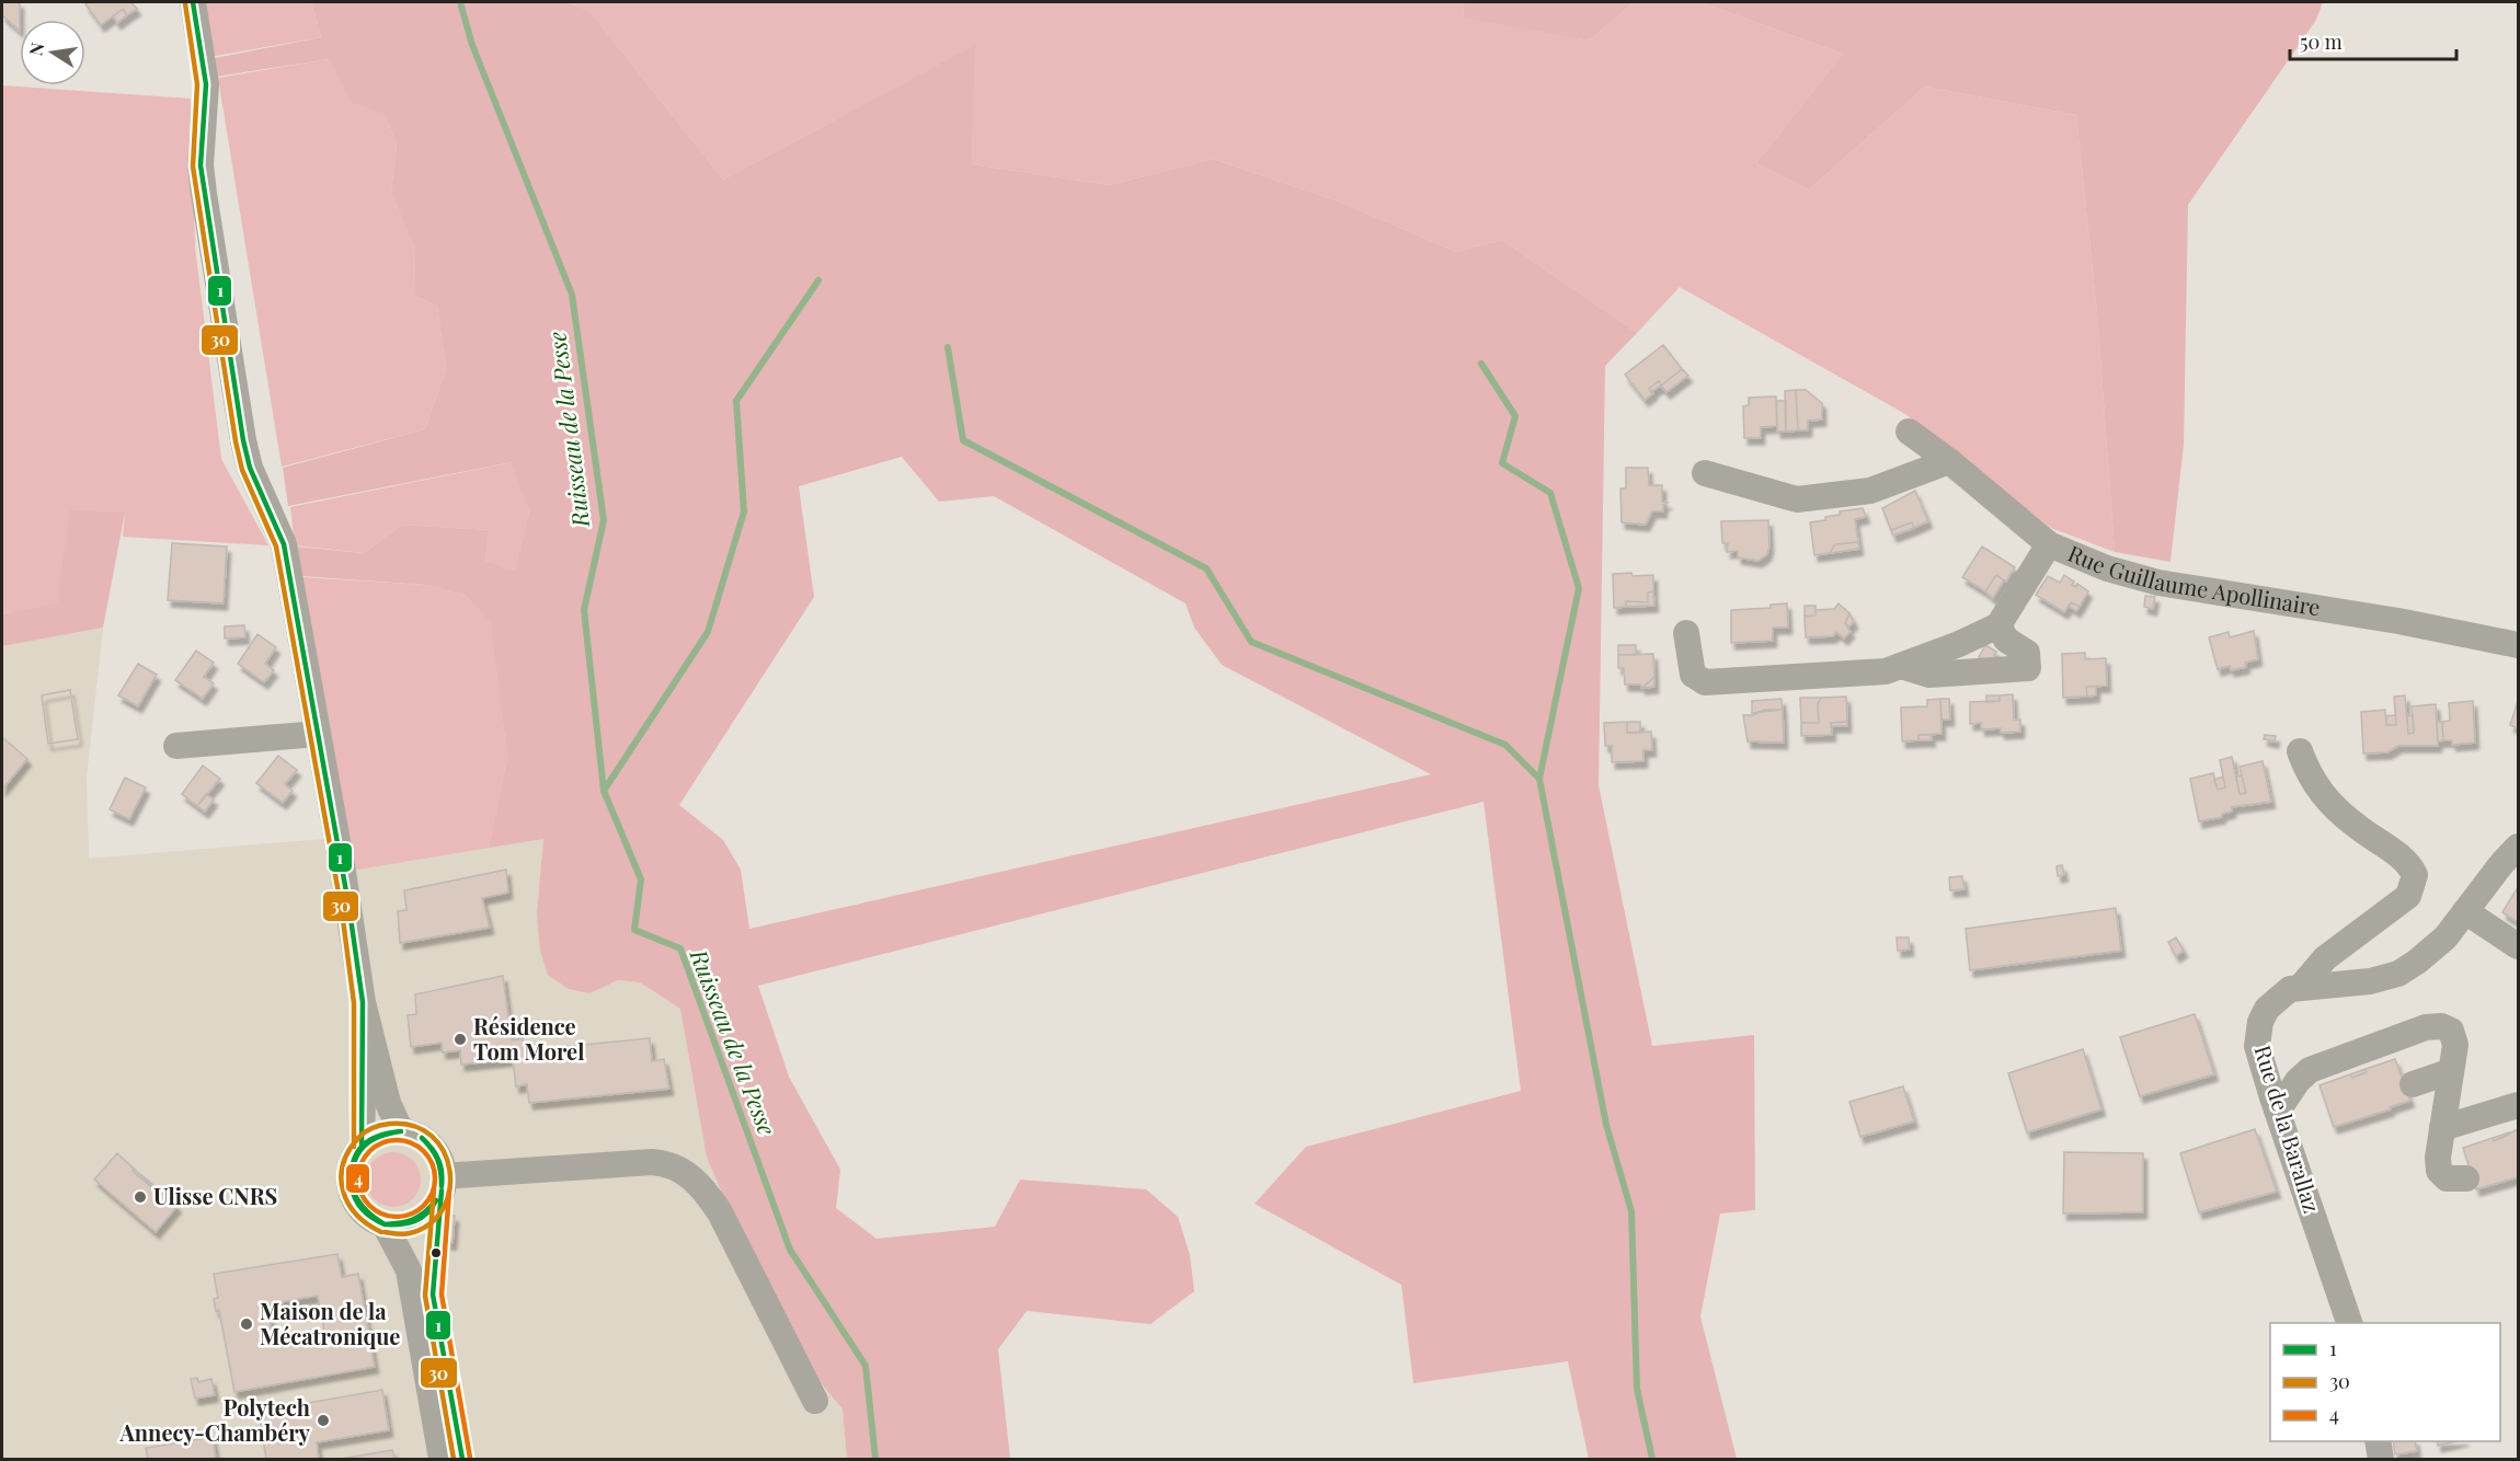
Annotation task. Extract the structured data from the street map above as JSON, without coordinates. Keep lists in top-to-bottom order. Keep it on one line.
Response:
{"streets":{"street":["Rue Guillaume Apollinaire","Rue de la Barallaz"]},"water":["Ruisseau de la Pesse"],"places":["Résidence Tom Morel","Ulisse CNRS","Maison de la Mécatronique","Polytech Annecy-Chambéry"],"lines":["transit line 1","transit line 30","transit line 4"],"legend":["1","30","4"],"scale_bar":"50 m","north":"left"}
